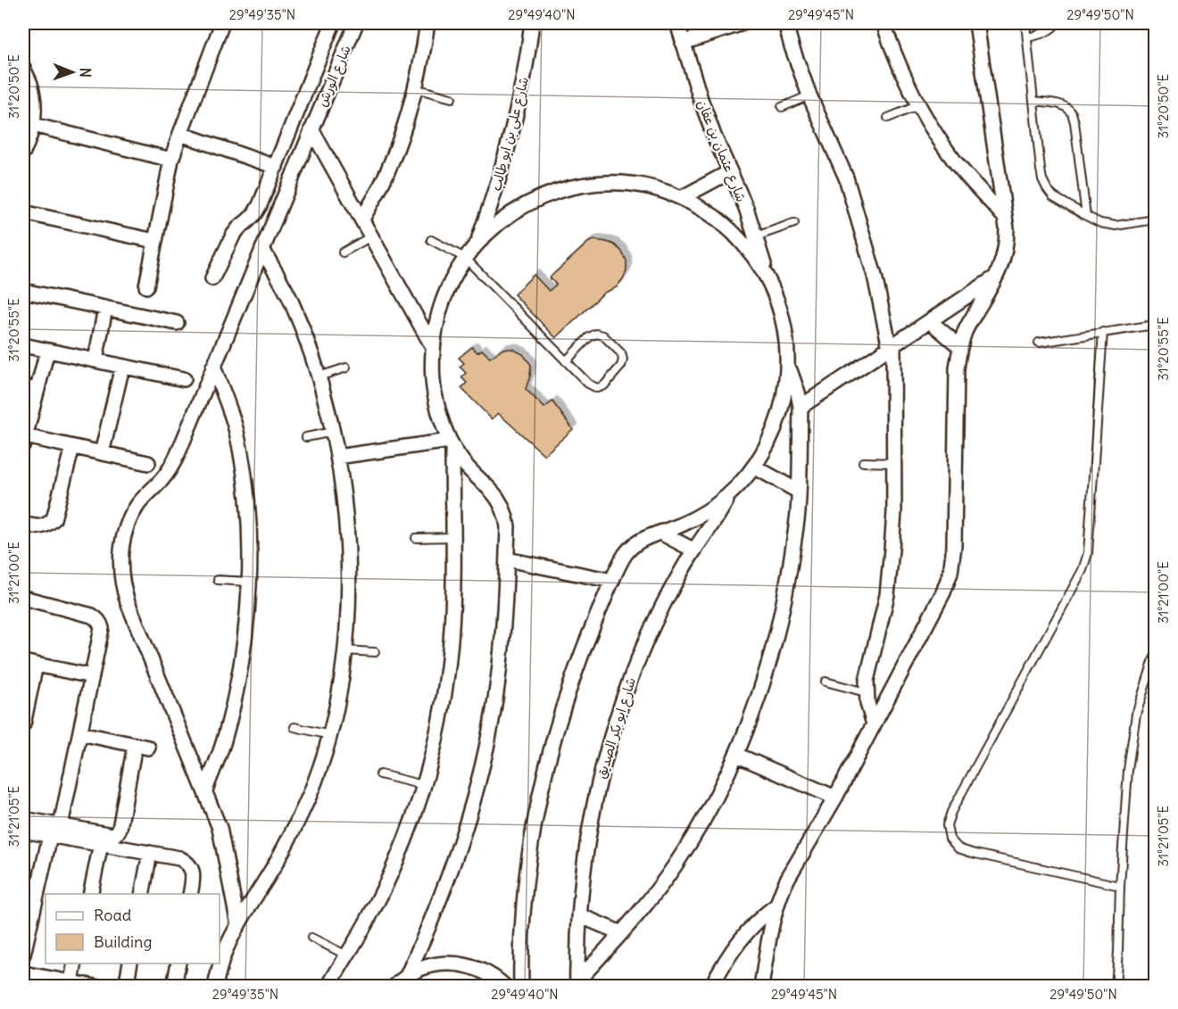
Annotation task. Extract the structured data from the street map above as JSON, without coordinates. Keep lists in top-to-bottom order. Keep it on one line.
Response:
{"streets":{"street":["شارع الورش","شارع على بن ابو طالب","شارع عثمان بن عفان","شارع ابو بكر الصديق"]},"legend":["Road","Building"],"north":"right","coordinates":["29°49'35\"N","29°49'40\"N","29°49'45\"N","29°49'50\"N","31°20'50\"E","31°20'55\"E","31°21'00\"E","31°21'05\"E"]}
